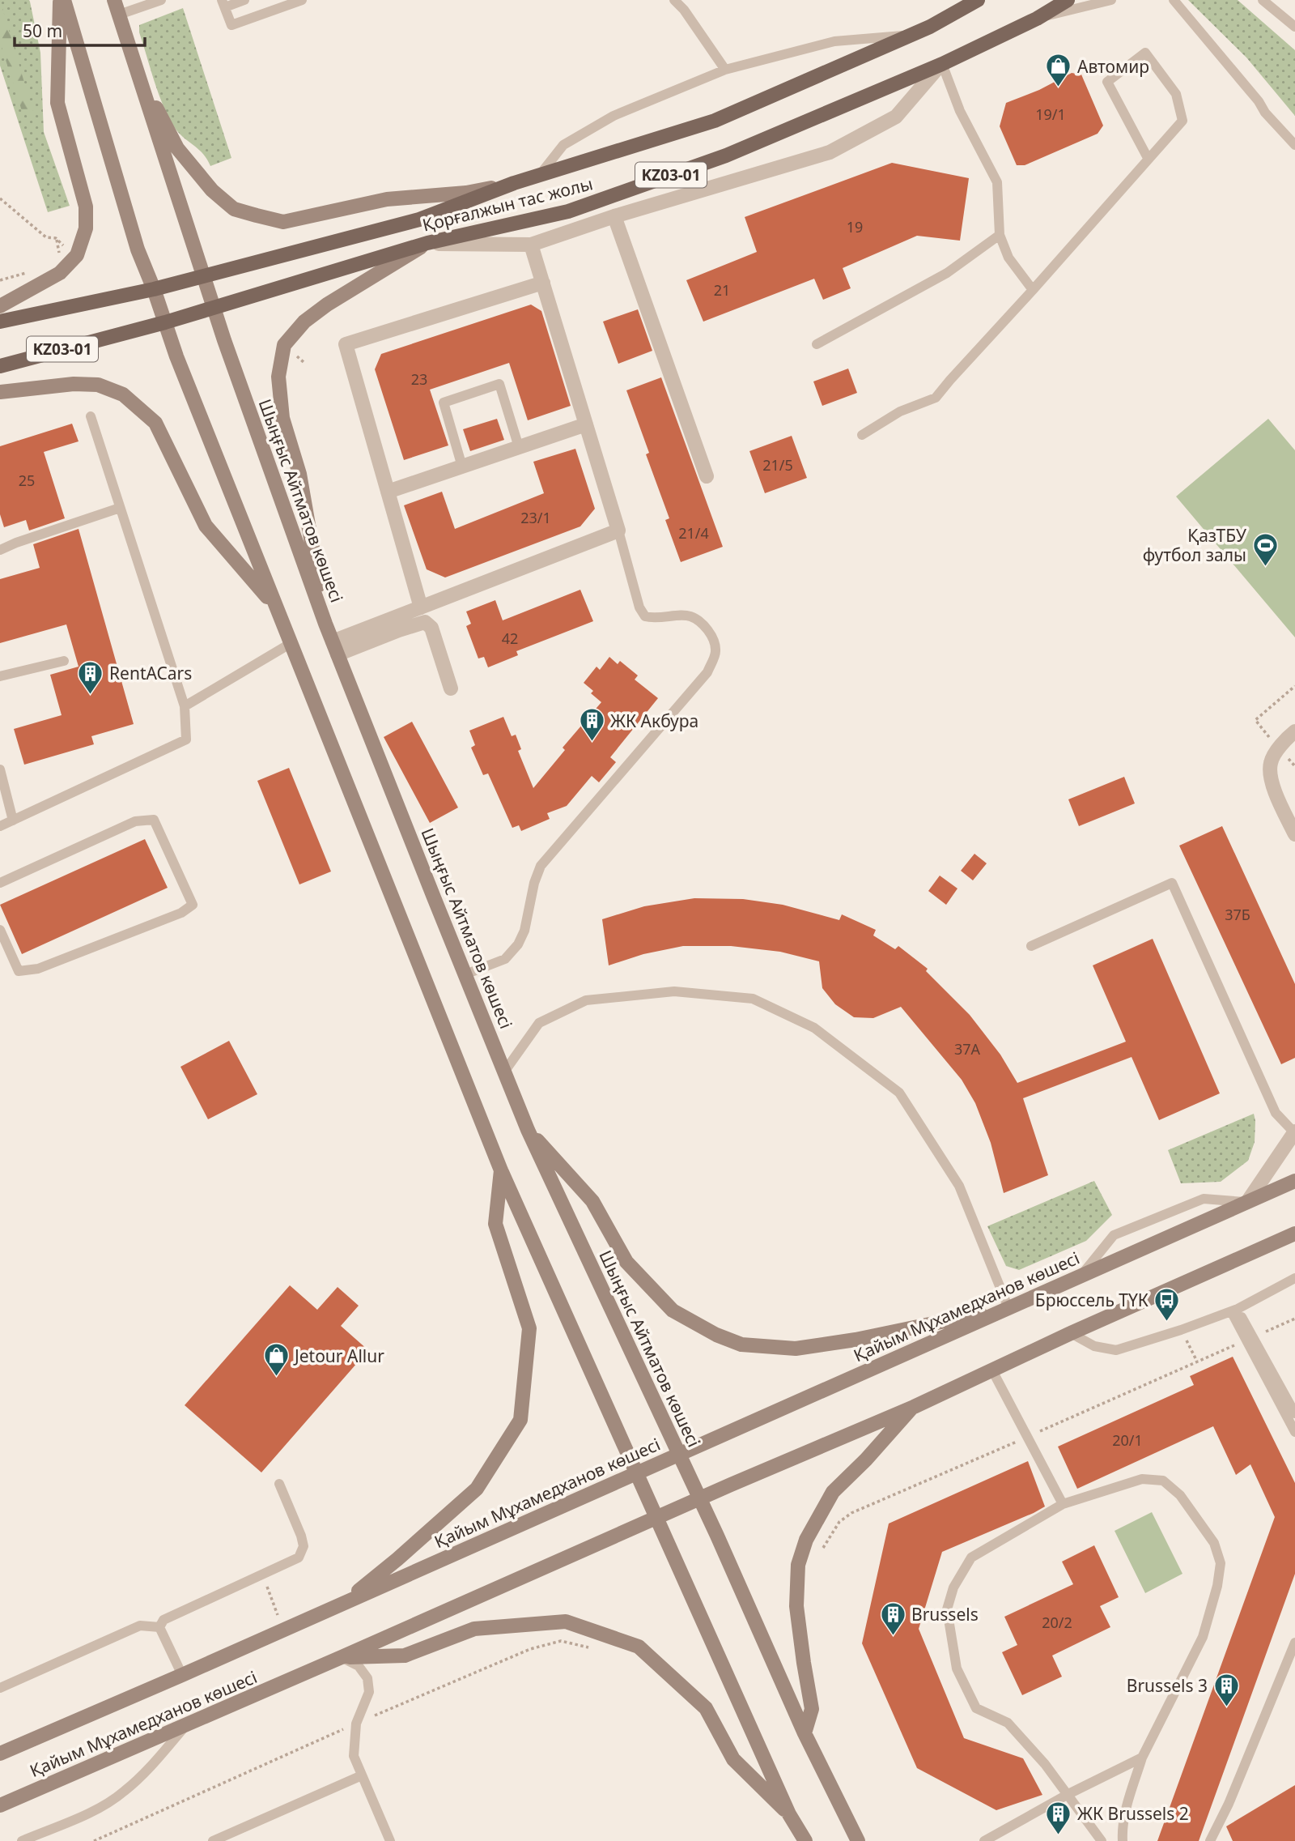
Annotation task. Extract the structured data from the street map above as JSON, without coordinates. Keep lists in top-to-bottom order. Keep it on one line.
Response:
{"streets":{"main road":["KZ03-01","Қорғалжын тас жолы","Шыңғыс Айтматов көшесі","Қайым Мұхамедханов көшесі"]},"crossings":[["Қорғалжын тас жолы","Шыңғыс Айтматов көшесі"],["Шыңғыс Айтматов көшесі","Қайым Мұхамедханов көшесі"]],"places":{"shop":["Автомир","Jetour Allur"],"sports":["ҚазТБУ футбол залы"],"building":["RentACars","ЖК Акбура","Brussels","Brussels 3","ЖК Brussels 2"],"bus stop":["Брюссель ТҮК"]},"house_numbers":["19/1","19","21","23","21/5","25","23/1","21/4","42","37Б","37А","20/1","20/2"],"scale_bar":"50 m"}
